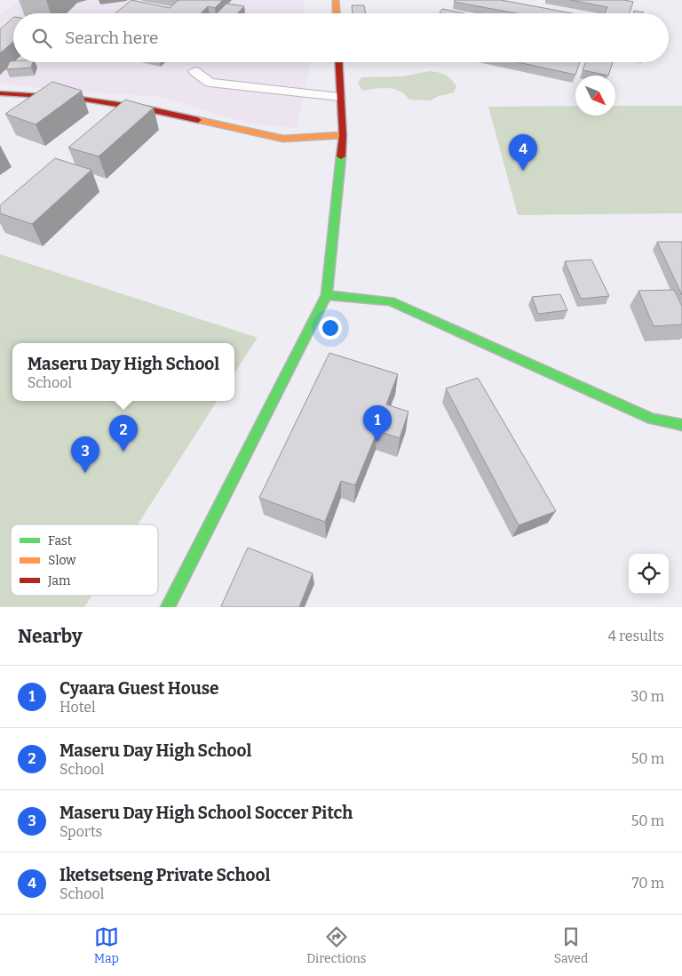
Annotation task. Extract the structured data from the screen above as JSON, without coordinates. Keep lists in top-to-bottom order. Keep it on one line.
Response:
{"legend":["Fast","Slow","Jam"],"north":"bottom right","page":{"search":"Search here","pins":["4","1","2","3"],"popup":["Maseru Day High School","School"],"heading":["Nearby","4 results"],"list":[{"mark":"1","name":"Cyaara Guest House","note":"Hotel","value":"30 m"},{"mark":"2","name":"Maseru Day High School","note":"School","value":"50 m"},{"mark":"3","name":"Maseru Day High School Soccer Pitch","note":"Sports","value":"50 m"},{"mark":"4","name":"Iketsetseng Private School","note":"School","value":"70 m"}],"nav":["Map","Directions","Saved"]}}
